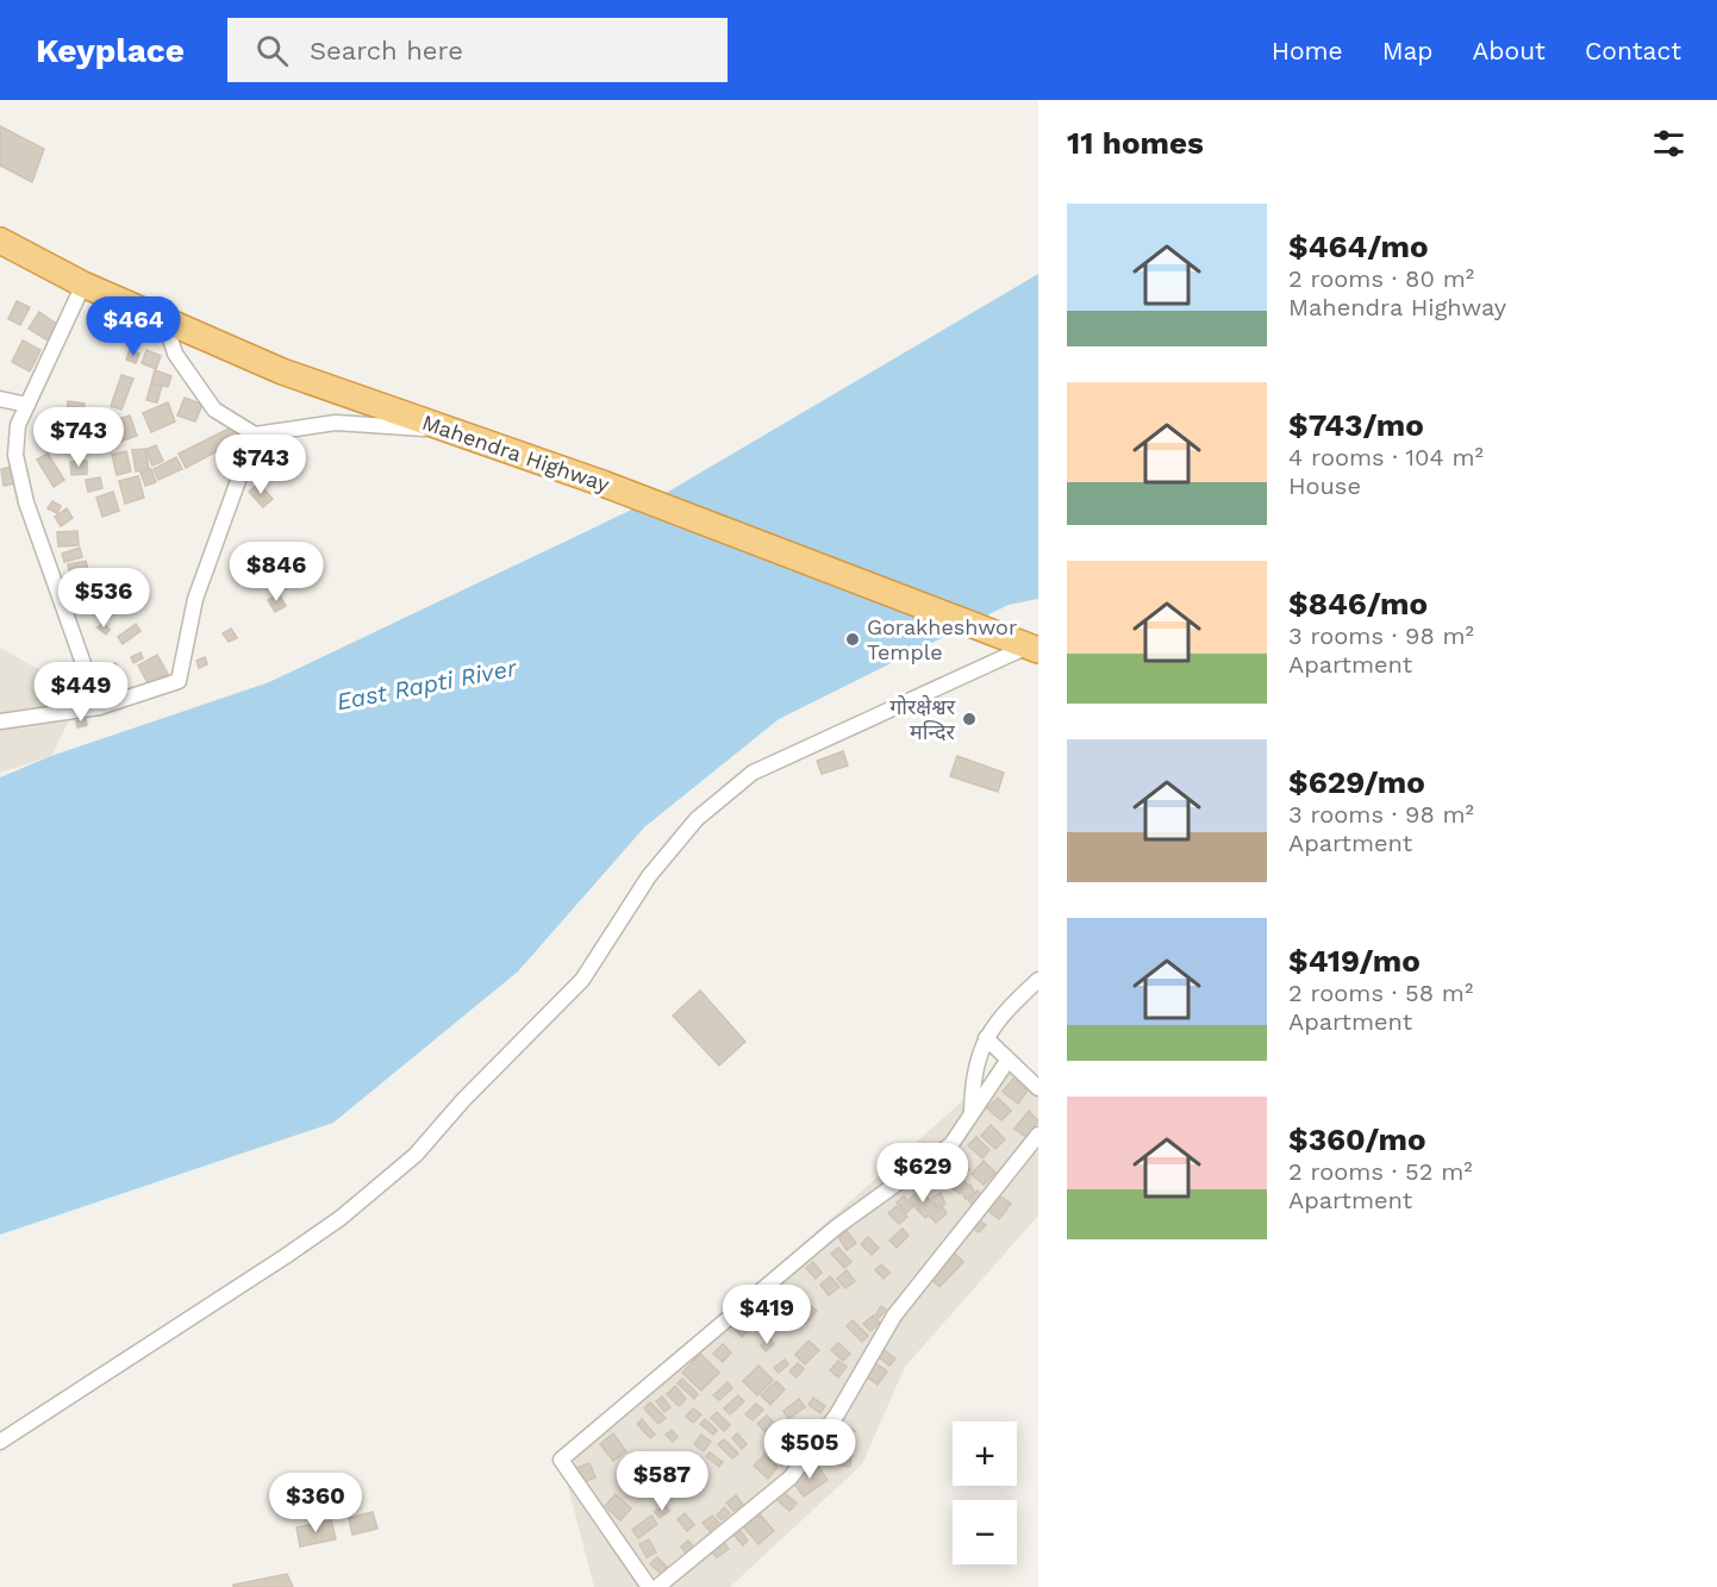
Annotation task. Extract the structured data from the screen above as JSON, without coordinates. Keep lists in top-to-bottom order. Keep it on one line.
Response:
{"streets":{"highway":["Mahendra Highway"]},"water":["East Rapti River"],"places":["Gorakheshwor Temple","गोरक्षेश्वर मन्दिर"],"page":{"header":"Keyplace","search":"Search here","nav":["Home","Map","About","Contact"],"heading":"11 homes","list":[{"name":"$464/mo","note":"2 rooms · 80 m² · Mahendra Highway"},{"name":"$743/mo","note":"4 rooms · 104 m² · House"},{"name":"$846/mo","note":"3 rooms · 98 m² · Apartment"},{"name":"$629/mo","note":"3 rooms · 98 m² · Apartment"},{"name":"$419/mo","note":"2 rooms · 58 m² · Apartment"},{"name":"$360/mo","note":"2 rooms · 52 m² · Apartment"}],"price":["$464","$743","$743","$846","$536","$449","$629","$419","$505","$587","$360"],"map_buttons":["+","−"]}}
